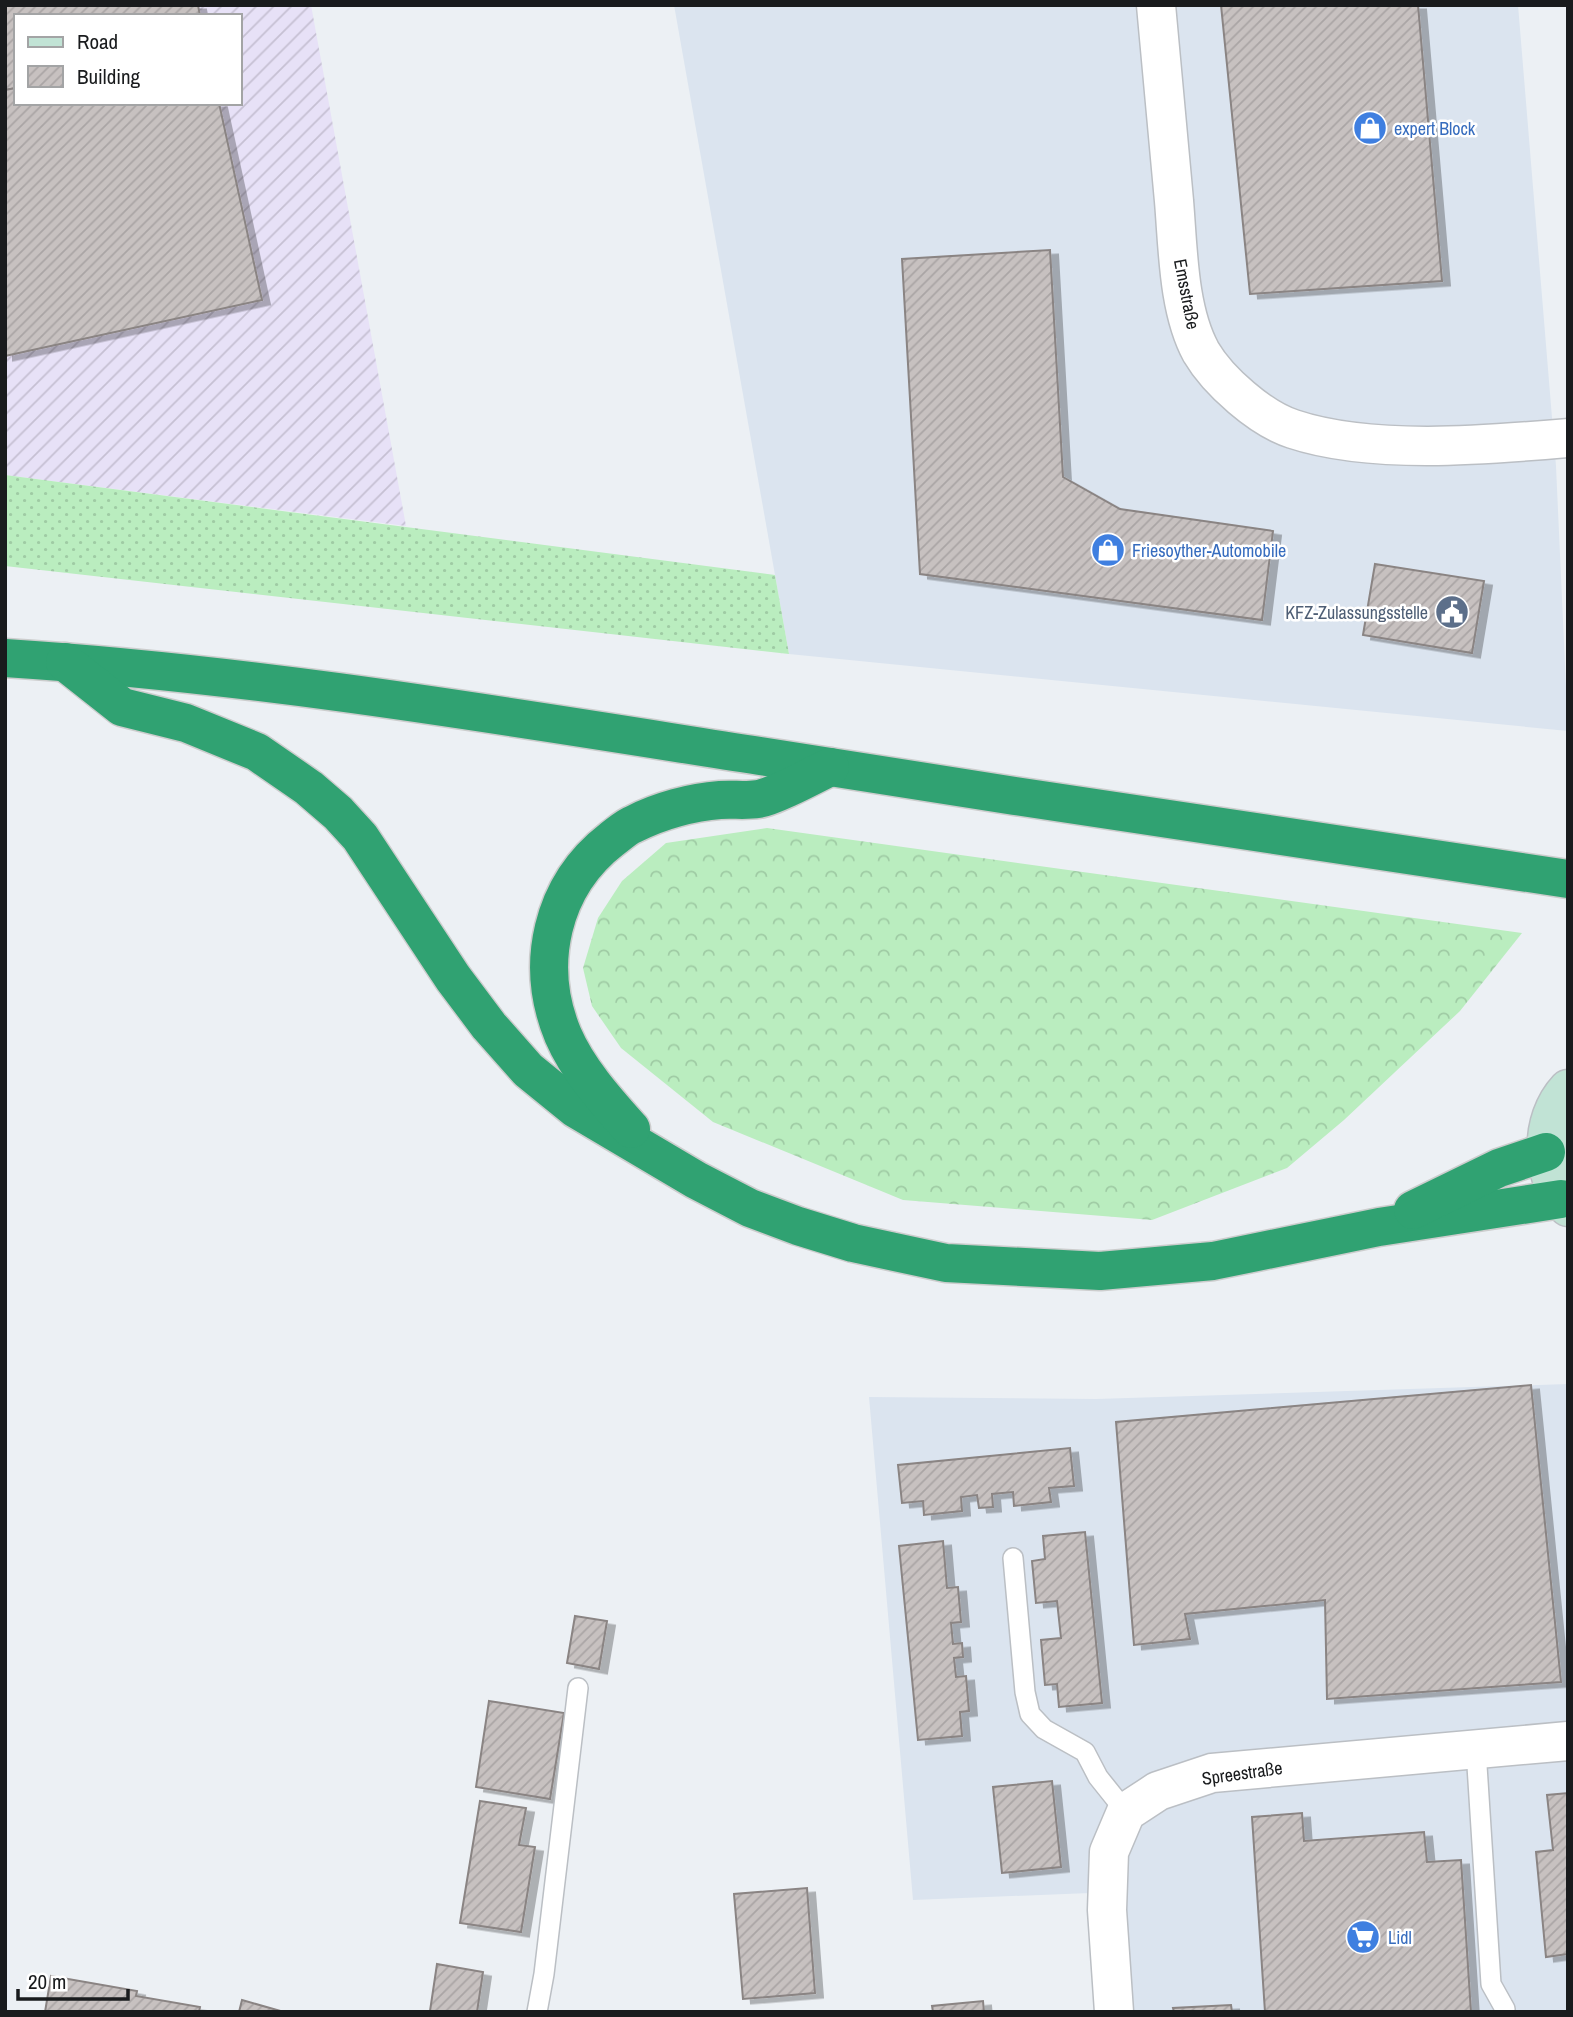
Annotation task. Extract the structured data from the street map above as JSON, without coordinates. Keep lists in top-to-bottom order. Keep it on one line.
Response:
{"streets":{"street":["Emsstraße","Spreestraße"]},"places":{"shop":["expert Block","Friesoyther-Automobile"],"public building":["KFZ-Zulassungsstelle"],"supermarket":["Lidl"]},"legend":["Road","Building"],"scale_bar":"20 m"}
